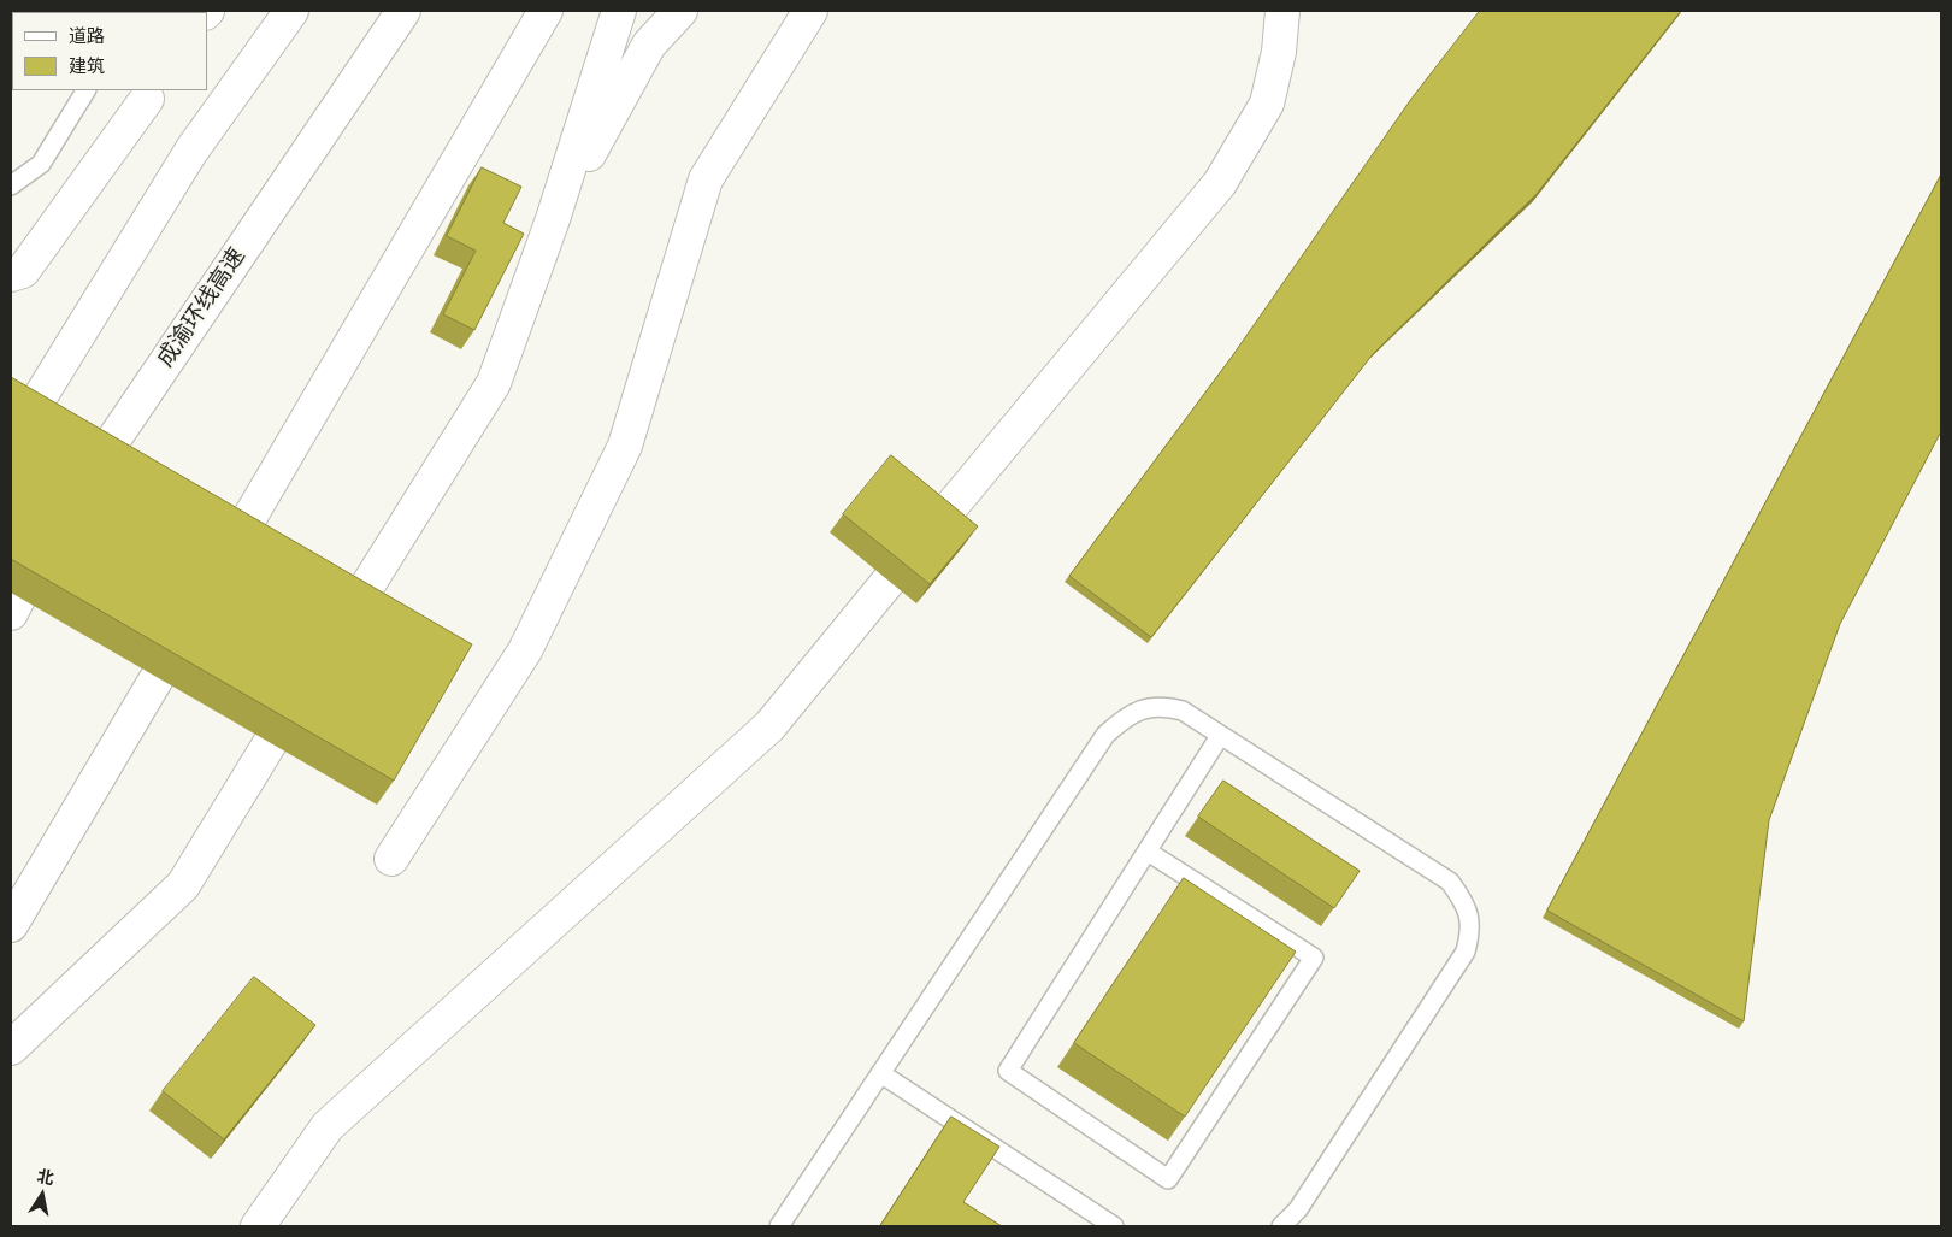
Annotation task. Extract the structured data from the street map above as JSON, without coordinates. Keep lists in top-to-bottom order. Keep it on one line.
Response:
{"streets":{"main road":["成渝环线高速"]},"legend":["道路","建筑"],"north":"top"}
